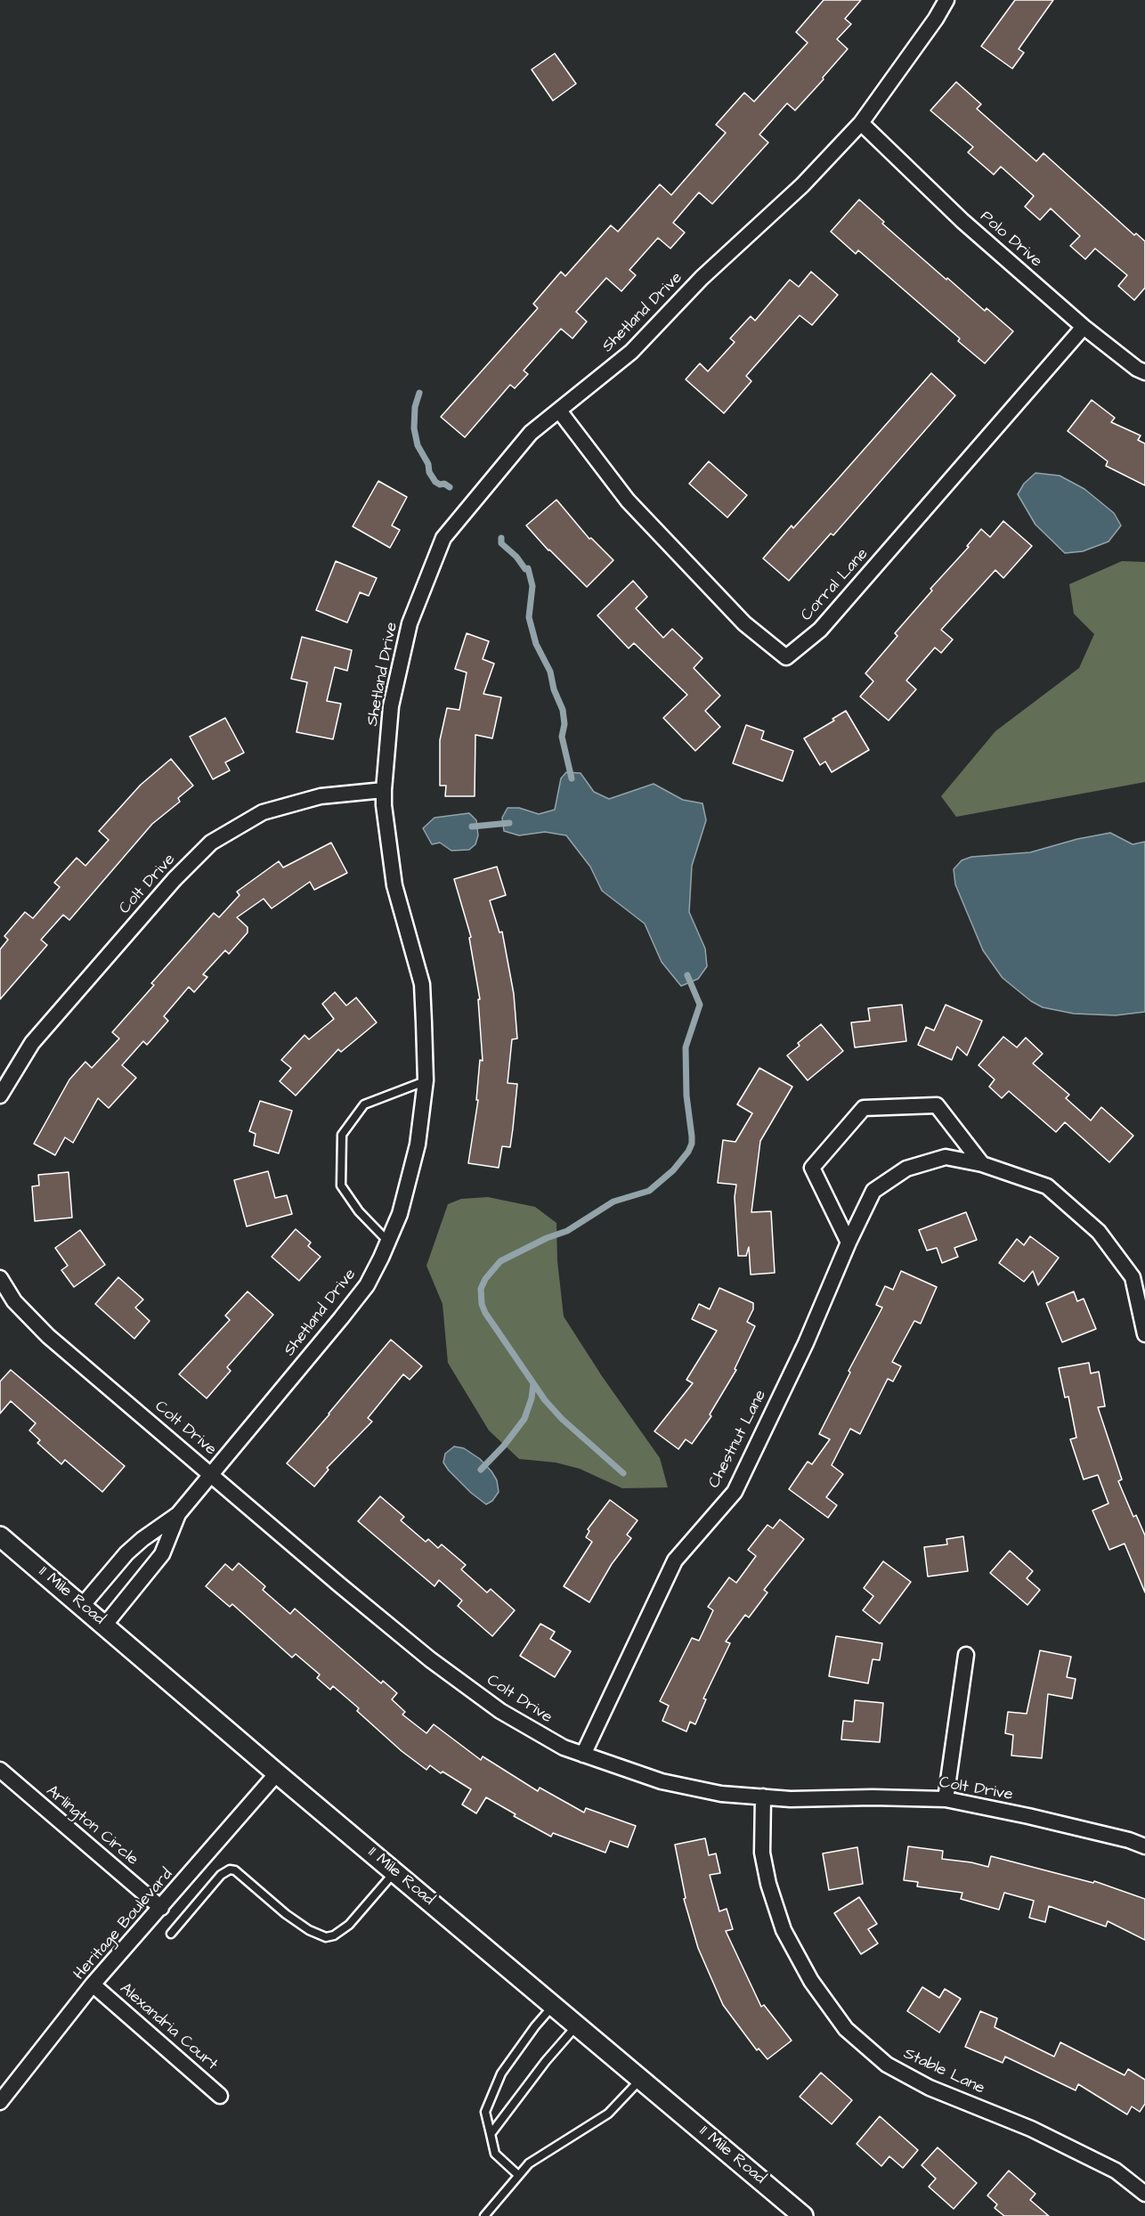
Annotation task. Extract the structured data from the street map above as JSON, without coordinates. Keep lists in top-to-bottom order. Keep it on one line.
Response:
{"streets":{"street":["Polo Drive","Shetland Drive","Corral Lane","Colt Drive","Chestnut Lane","11 Mile Road","Arlington Circle","Heritage Boulevard","Alexandria Court","Stable Lane"]},"crossings":[["Polo Drive","Shetland Drive"],["Polo Drive","Corral Lane"],["Shetland Drive","Corral Lane"],["Shetland Drive","Colt Drive"],["Shetland Drive","11 Mile Road"],["Colt Drive","Chestnut Lane"],["Colt Drive","Stable Lane"],["11 Mile Road","Heritage Boulevard"],["Arlington Circle","Heritage Boulevard"],["Heritage Boulevard","Alexandria Court"]]}
